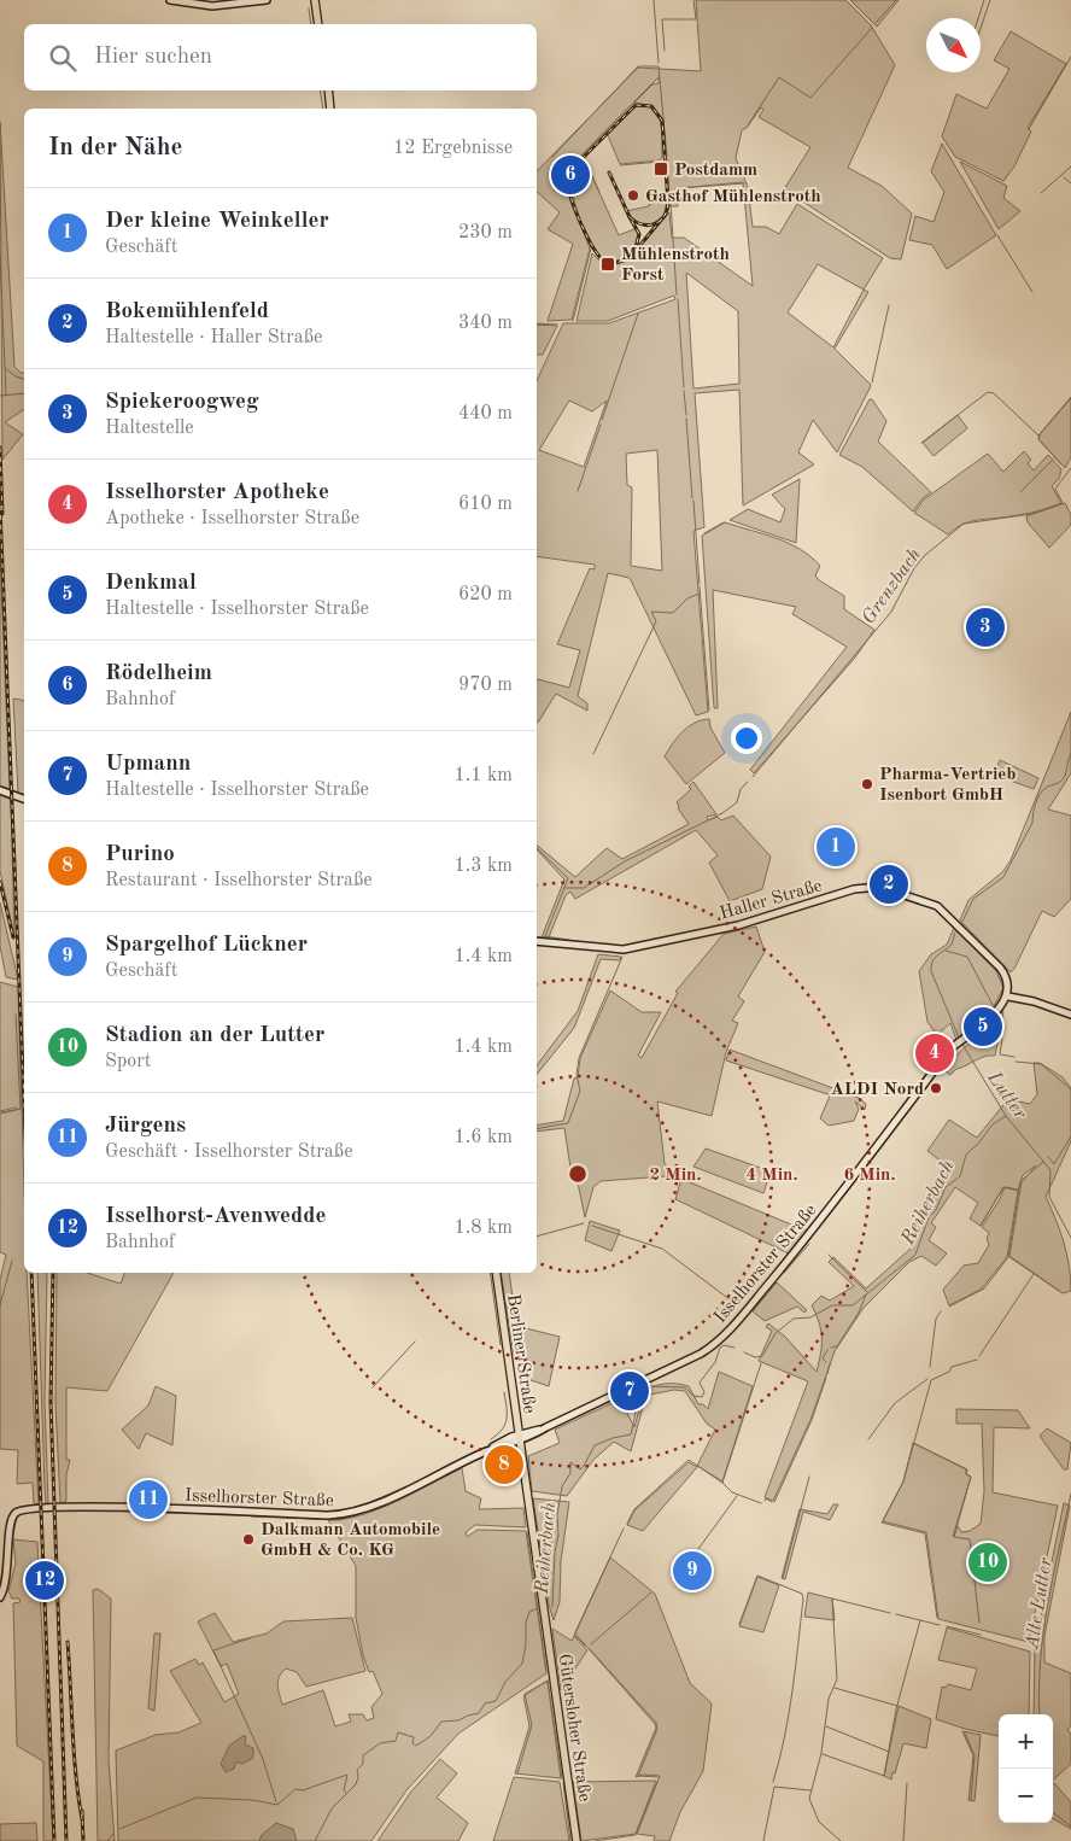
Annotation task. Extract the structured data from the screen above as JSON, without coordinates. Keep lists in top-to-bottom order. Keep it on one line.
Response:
{"streets":{"main road":["Berliner Straße","Gütersloher Straße"],"street":["Haller Straße","Isselhorster Straße"]},"crossings":[["Haller Straße","Isselhorster Straße"],["Isselhorster Straße","Berliner Straße"],["Berliner Straße","Gütersloher Straße"]],"water":["Grenzbach","Lutter","Reiherbach","Alte Lutter"],"places":{"transit":["Postdamm","Mühlenstroth Forst"],"other":["Gasthof Mühlenstroth","Pharma-Vertrieb Isenbort GmbH","ALDI Nord","Dalkmann Automobile GmbH & Co. KG"]},"north":"bottom right","page":{"search":"Hier suchen","heading":["In der Nähe","12 Ergebnisse"],"pins":["6","3","1","2","5","4","7","8","11","10","9","12"],"list":[{"mark":"1","name":"Der kleine Weinkeller","note":"Geschäft","value":"230 m"},{"mark":"2","name":"Bokemühlenfeld","note":"Haltestelle · Haller Straße","value":"340 m"},{"mark":"3","name":"Spiekeroogweg","note":"Haltestelle","value":"440 m"},{"mark":"4","name":"Isselhorster Apotheke","note":"Apotheke · Isselhorster Straße","value":"610 m"},{"mark":"5","name":"Denkmal","note":"Haltestelle · Isselhorster Straße","value":"620 m"},{"mark":"6","name":"Rödelheim","note":"Bahnhof","value":"970 m"},{"mark":"7","name":"Upmann","note":"Haltestelle · Isselhorster Straße","value":"1.1 km"},{"mark":"8","name":"Purino","note":"Restaurant · Isselhorster Straße","value":"1.3 km"},{"mark":"9","name":"Spargelhof Lückner","note":"Geschäft","value":"1.4 km"},{"mark":"10","name":"Stadion an der Lutter","note":"Sport","value":"1.4 km"},{"mark":"11","name":"Jürgens","note":"Geschäft · Isselhorster Straße","value":"1.6 km"},{"mark":"12","name":"Isselhorst-Avenwedde","note":"Bahnhof","value":"1.8 km"}],"map_buttons":["+","−"]},"rings":["2 Min.","4 Min.","6 Min."]}
